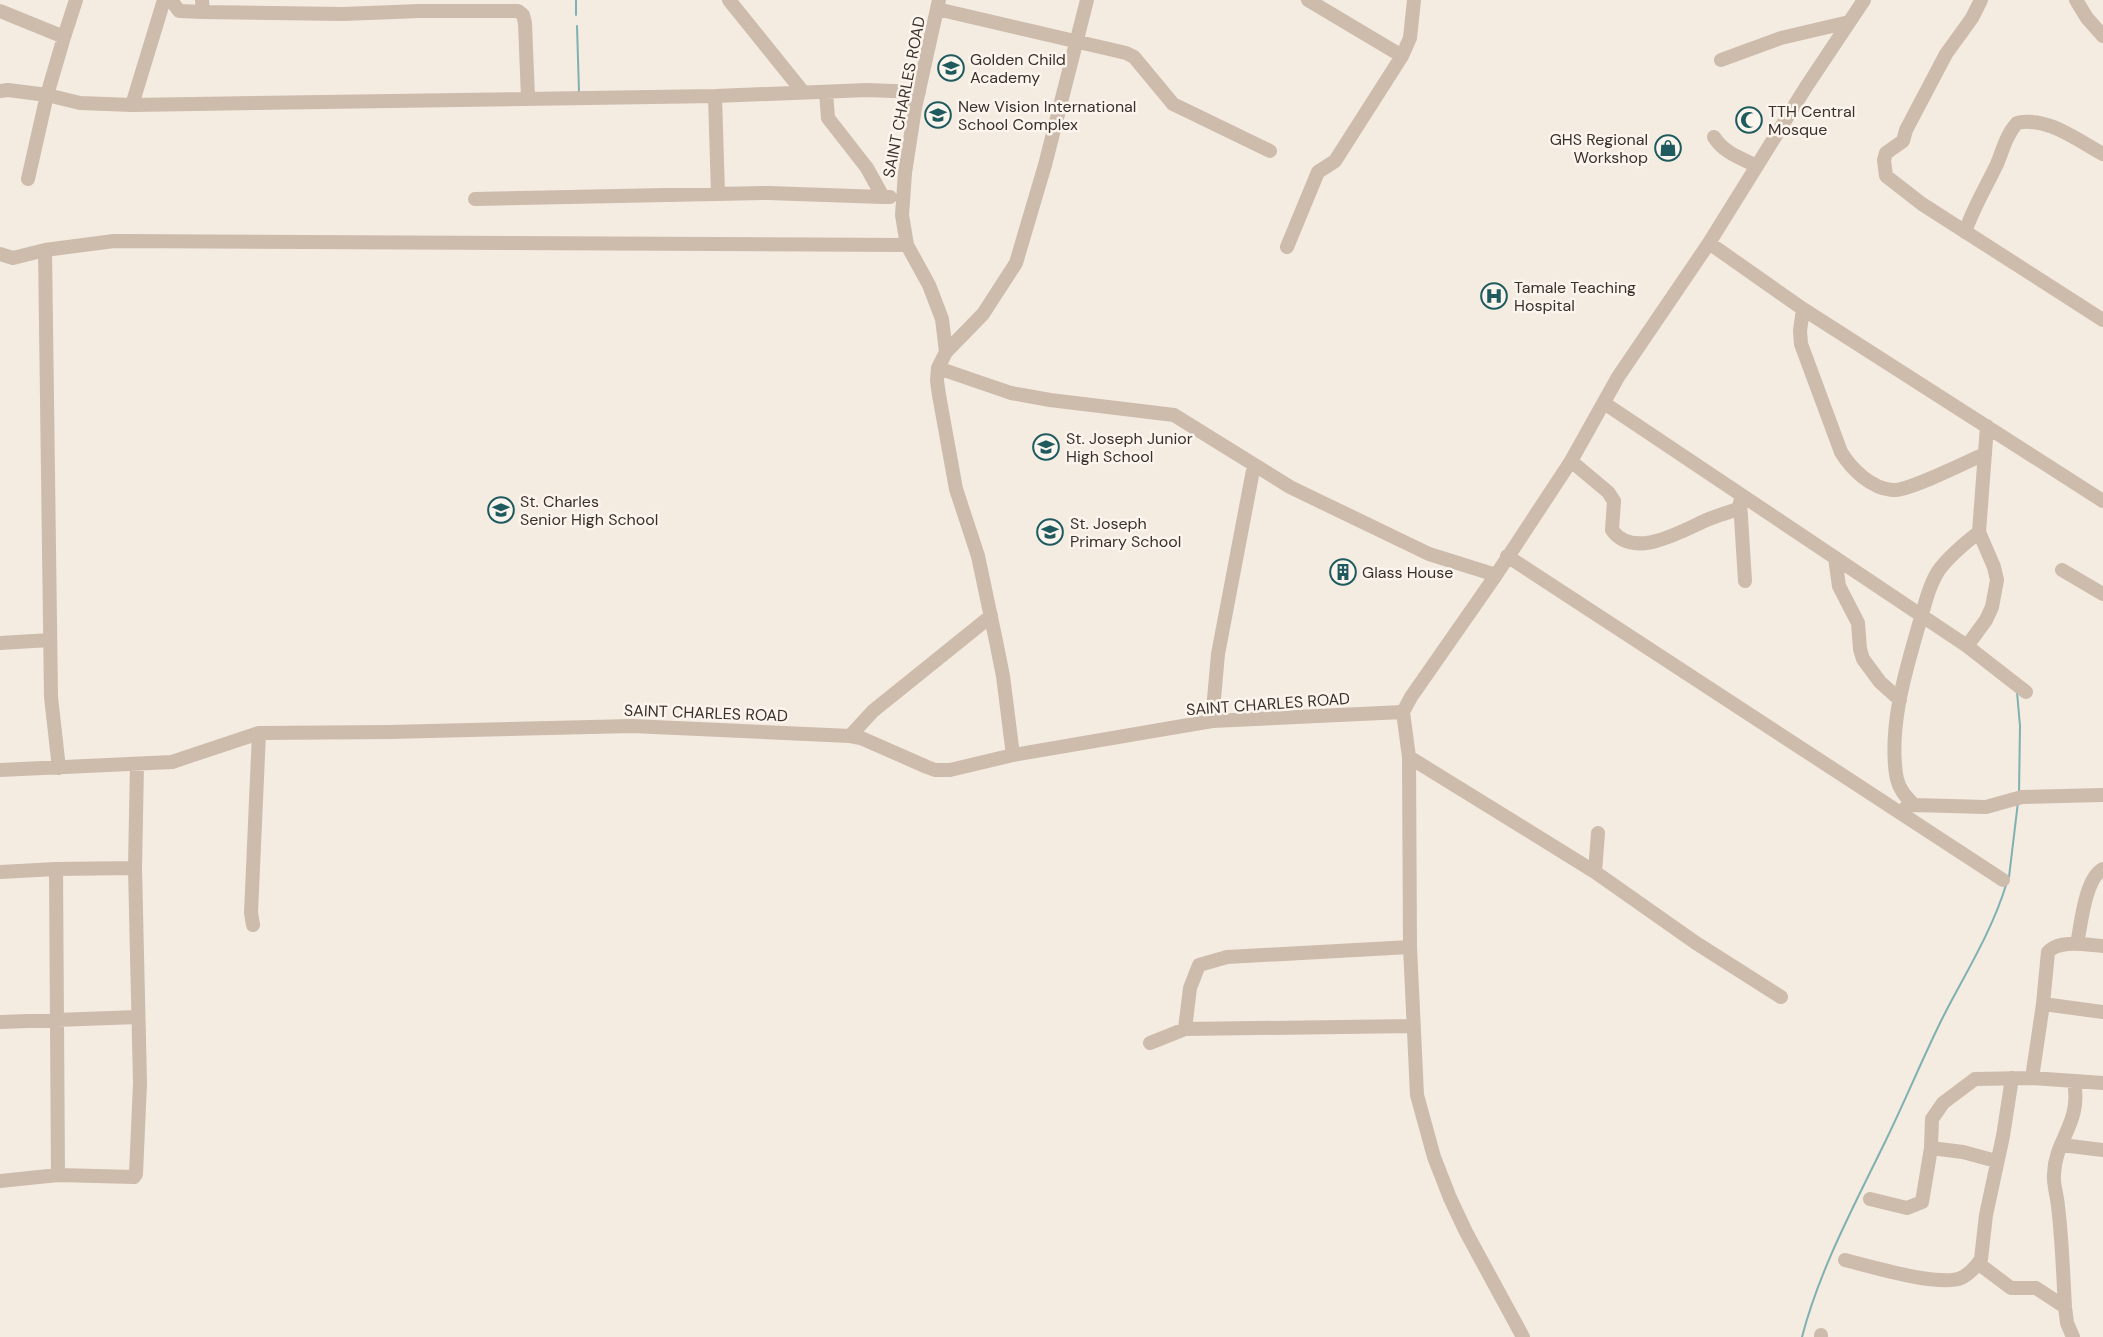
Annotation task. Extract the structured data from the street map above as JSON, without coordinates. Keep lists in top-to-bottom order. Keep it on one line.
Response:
{"streets":{"street":["SAINT CHARLES ROAD"]},"places":{"school or university":["Golden Child Academy","New Vision International School Complex","St. Joseph Junior High School","St. Charles Senior High School","St. Joseph Primary School"],"mosque":["TTH Central Mosque"],"shop":["GHS Regional Workshop"],"hospital":["Tamale Teaching Hospital"],"building":["Glass House"]}}
